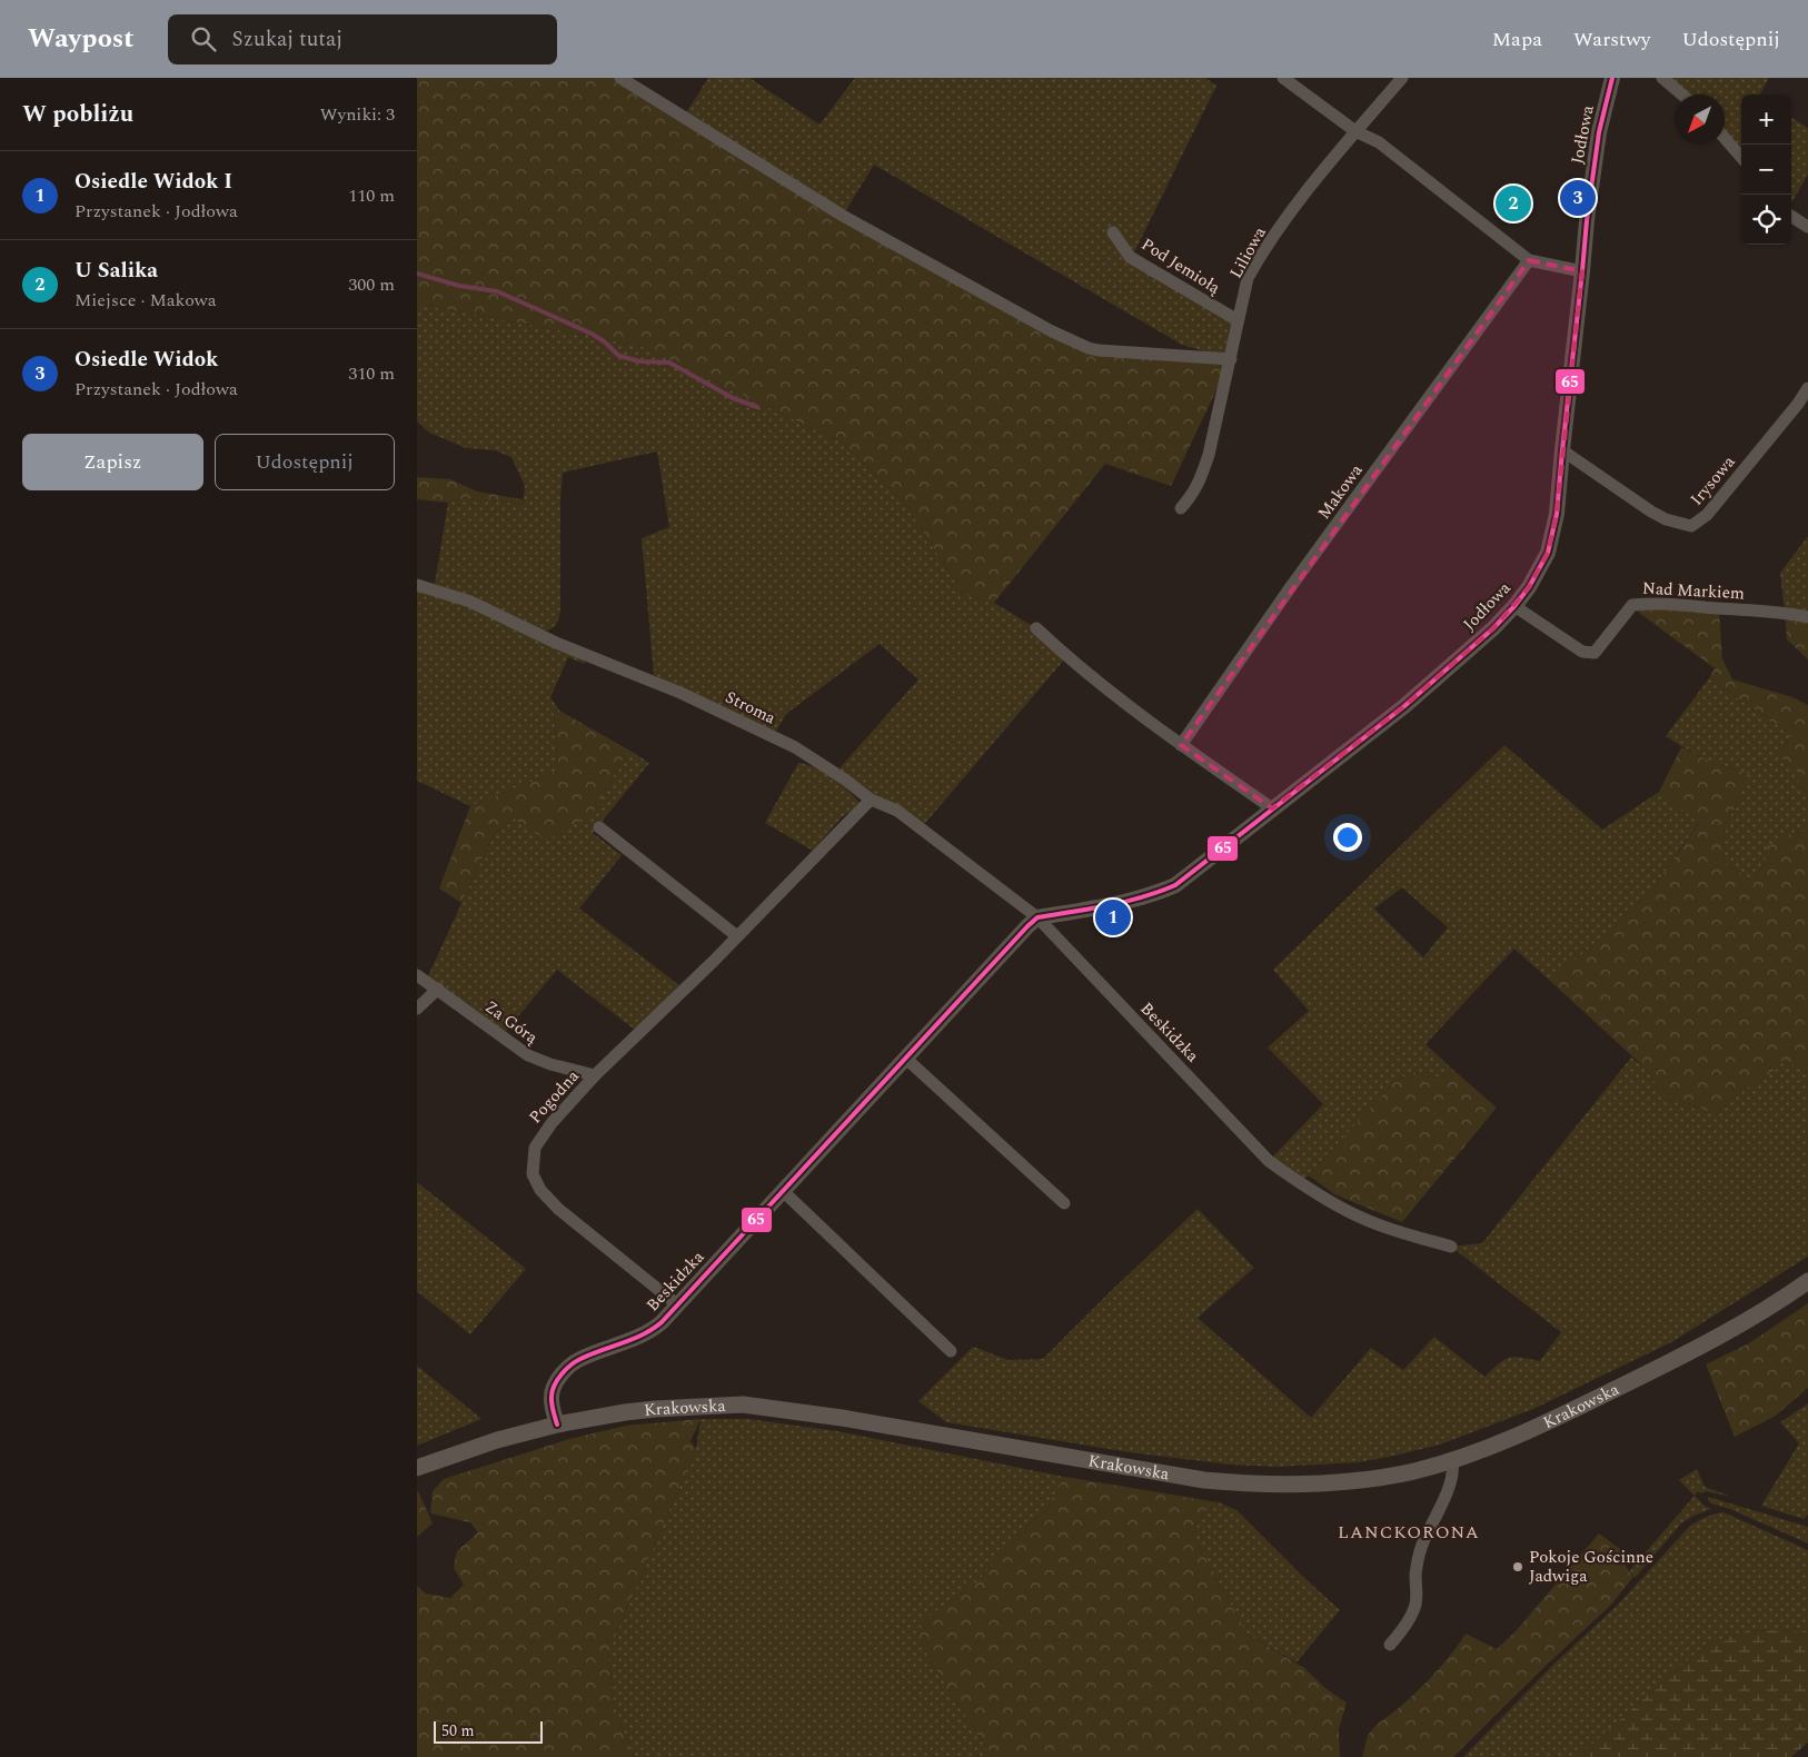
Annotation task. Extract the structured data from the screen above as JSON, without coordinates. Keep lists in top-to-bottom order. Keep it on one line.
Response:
{"streets":{"main road":["Krakowska"],"street":["Jodłowa","Liliowa","Pod Jemiołą","Irysowa","Makowa","Nad Markiem","Stroma","Za Górą","Beskidzka","Pogodna"]},"crossings":[["Jodłowa","Irysowa"],["Jodłowa","Nad Markiem"],["Jodłowa","Stroma"],["Jodłowa","Beskidzka"],["Liliowa","Pod Jemiołą"],["Stroma","Beskidzka"],["Stroma","Pogodna"],["Za Górą","Pogodna"],["Beskidzka","Pogodna"],["Beskidzka","Krakowska"]],"districts":["LANCKORONA"],"places":["Pokoje Gościnne Jadwiga"],"lines":["transit line 65"],"scale_bar":"50 m","north":"bottom left","page":{"header":"Waypost","search":"Szukaj tutaj","nav":["Mapa","Warstwy","Udostępnij"],"heading":["W pobliżu","Wyniki: 3"],"map_buttons":["+","−"],"list":[{"mark":"1","name":"Osiedle Widok I","note":"Przystanek · Jodłowa","value":"110 m"},{"mark":"2","name":"U Salika","note":"Miejsce · Makowa","value":"300 m"},{"mark":"3","name":"Osiedle Widok","note":"Przystanek · Jodłowa","value":"310 m"}],"pins":["3","2","1"],"buttons":["Zapisz","Udostępnij"],"scale":"50 m"}}
